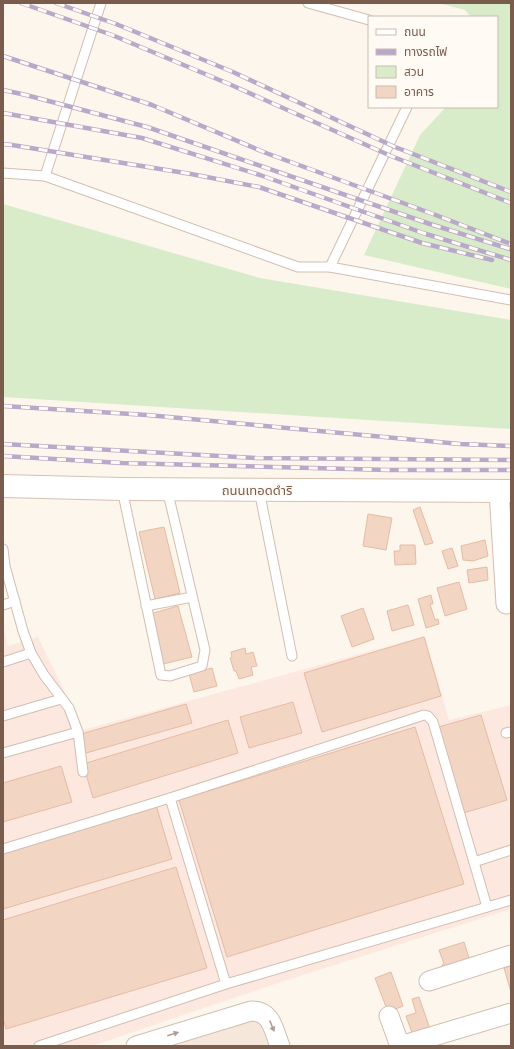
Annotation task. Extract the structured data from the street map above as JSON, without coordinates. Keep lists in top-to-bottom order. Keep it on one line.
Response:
{"streets":{"street":["ถนนเทอดดำริ"]},"legend":["ถนน","ทางรถไฟ","สวน","อาคาร"]}
